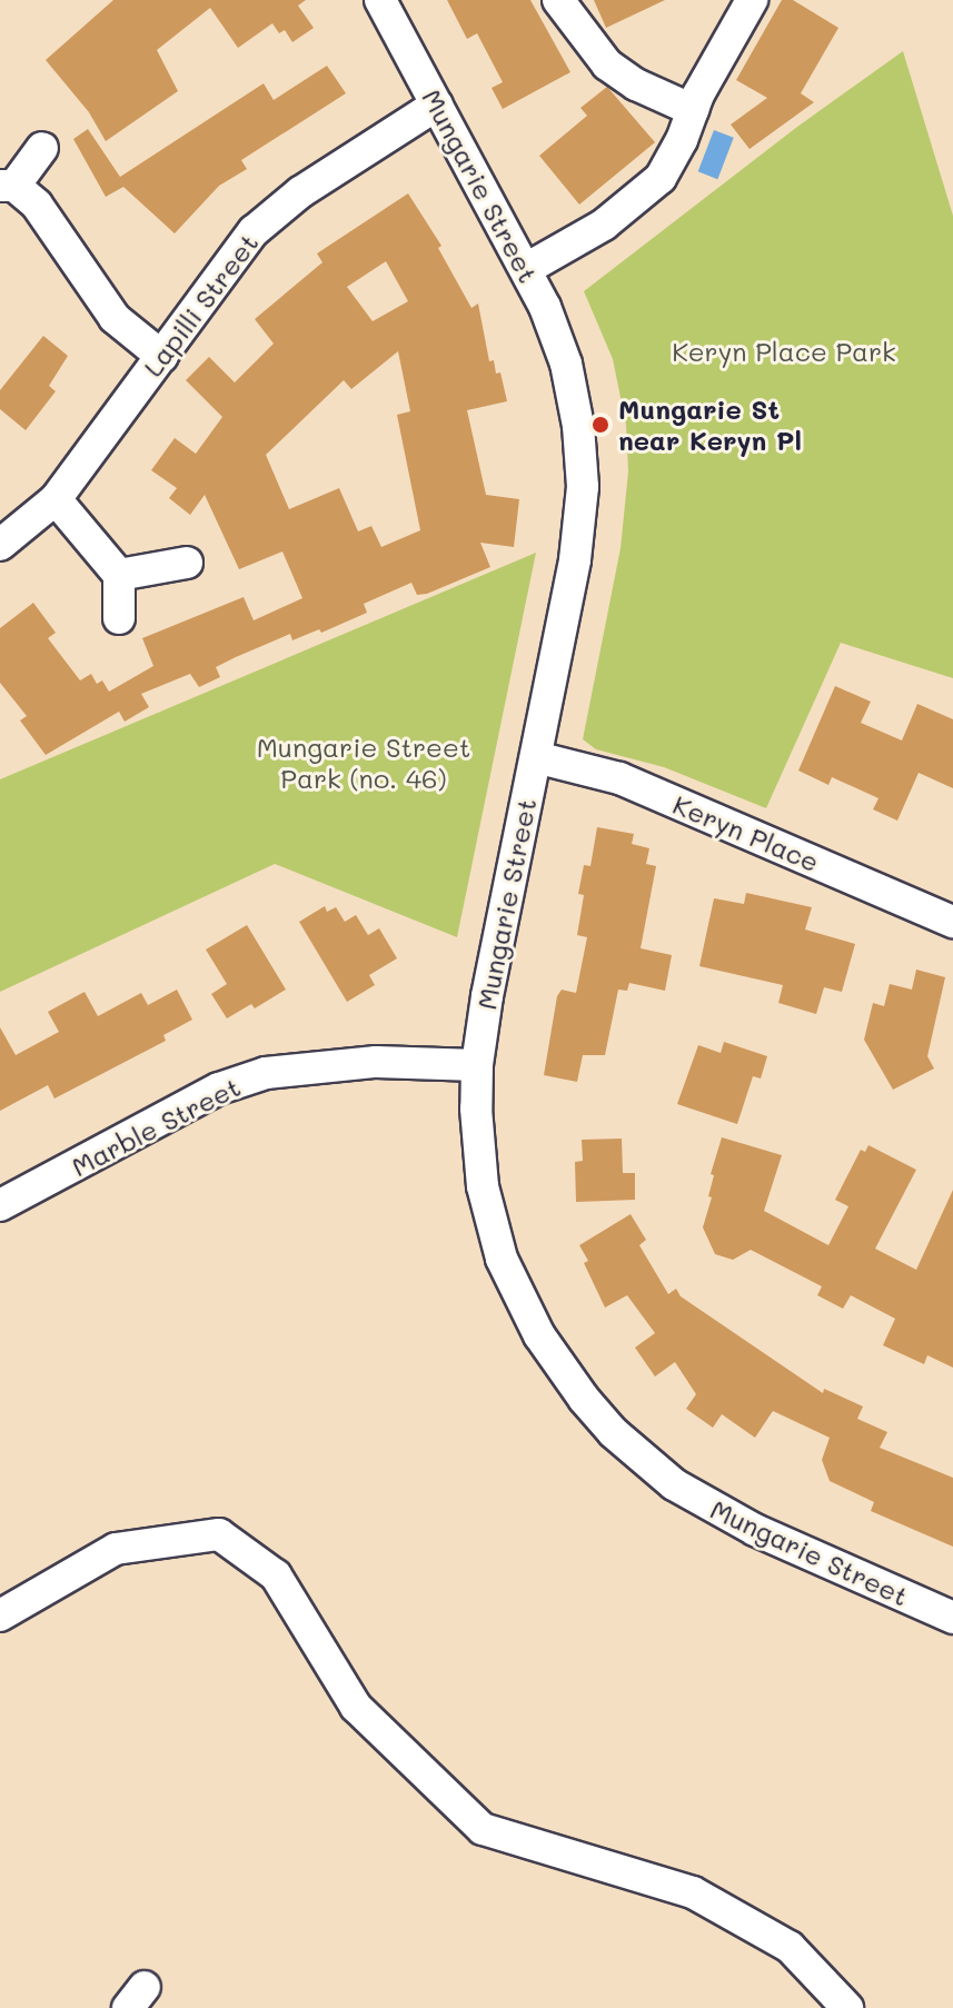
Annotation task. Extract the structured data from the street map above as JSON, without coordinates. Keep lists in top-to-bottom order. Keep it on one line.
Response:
{"streets":{"street":["Mungarie Street","Lapilli Street","Keryn Place","Marble Street"]},"crossings":[["Mungarie Street","Lapilli Street"],["Mungarie Street","Keryn Place"],["Mungarie Street","Marble Street"]],"parks":["Keryn Place Park","Mungarie Street Park (no. 46)"],"places":["Mungarie St near Keryn Pl"]}
